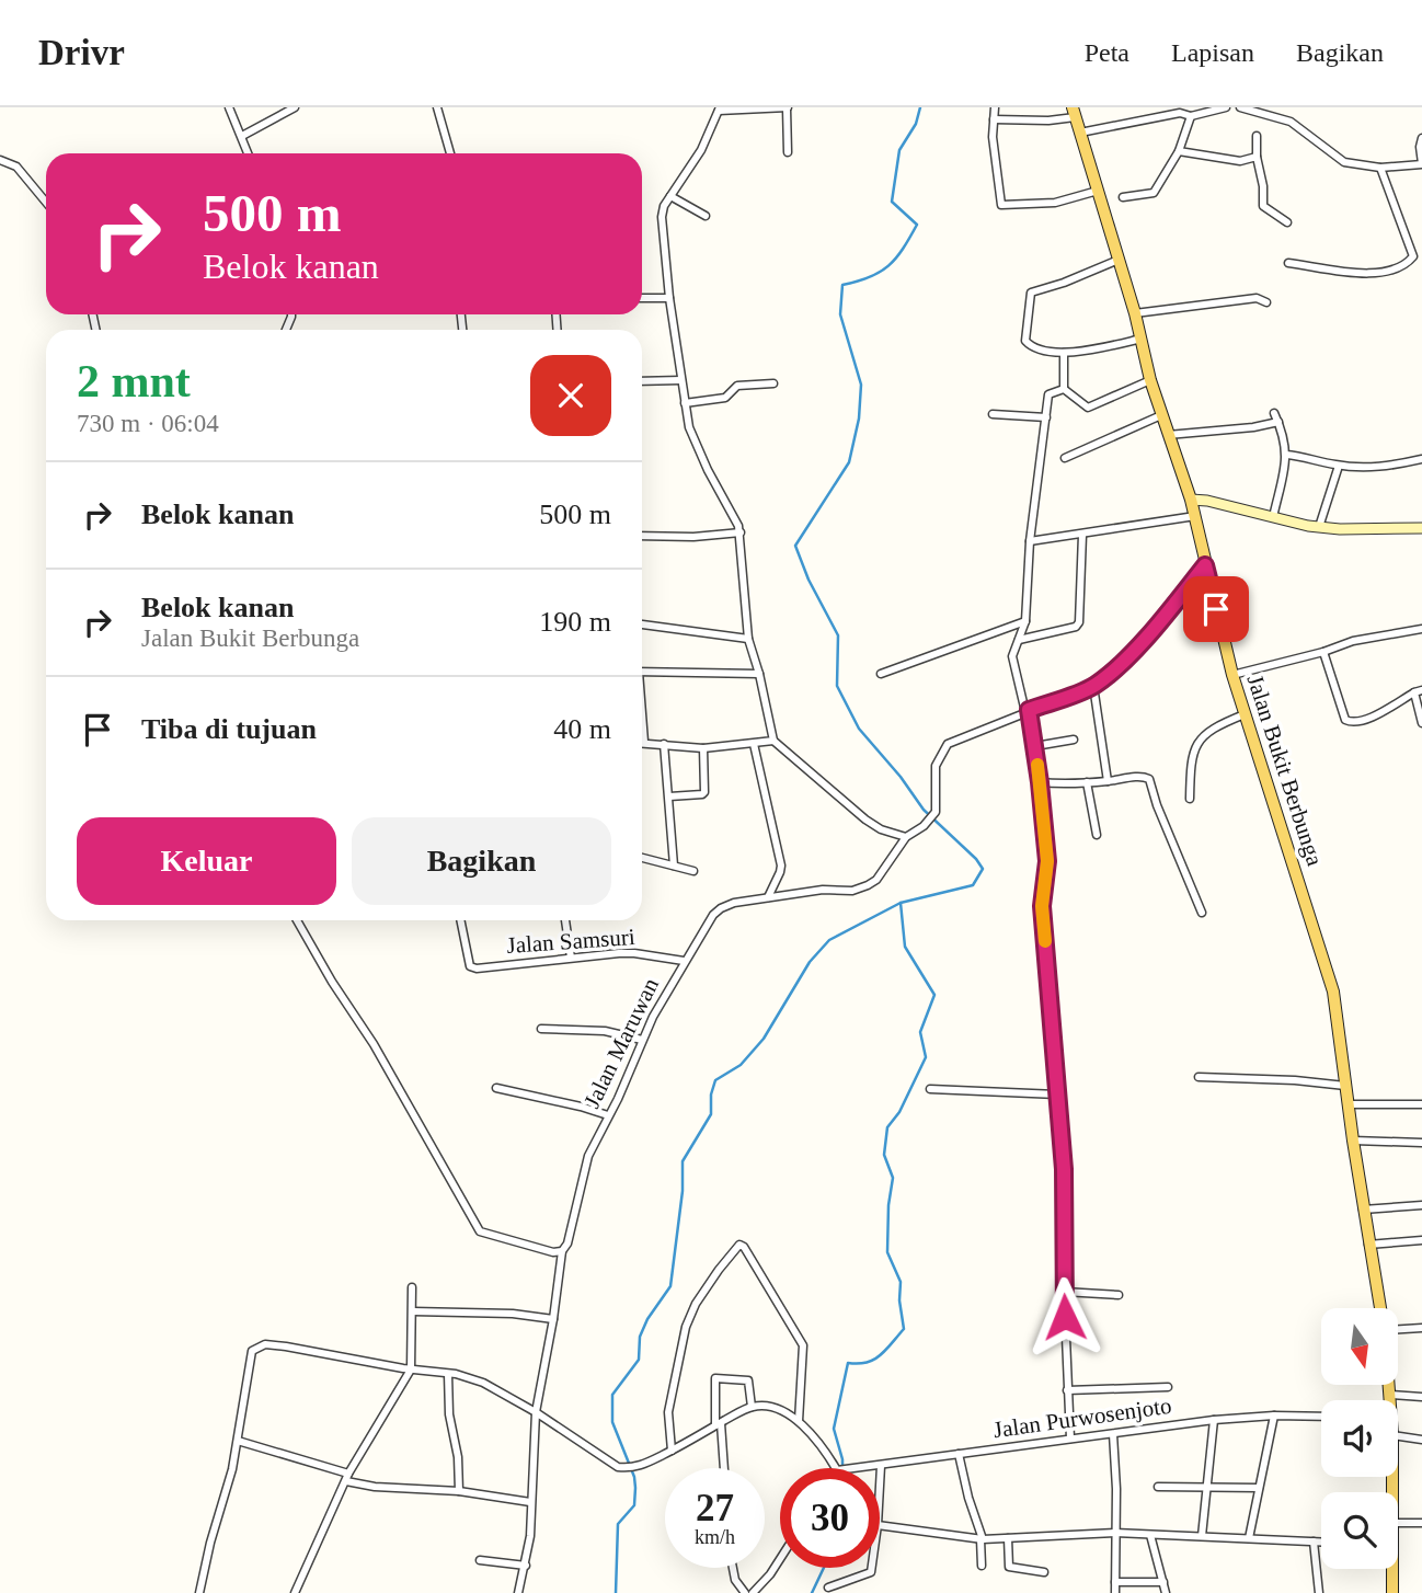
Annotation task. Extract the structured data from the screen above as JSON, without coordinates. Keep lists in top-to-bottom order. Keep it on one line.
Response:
{"streets":{"main road":["Jalan Bukit Berbunga"],"street":["Jalan Samsuri","Jalan Maruwan","Jalan Purwosenjoto"]},"crossings":[["Jalan Samsuri","Jalan Maruwan"]],"north":"bottom","page":{"header":"Drivr","nav":["Peta","Lapisan","Bagikan"],"turn":["500 m","Belok kanan"],"heading":["2 mnt","730 m · 06:04"],"list":[{"name":"Belok kanan","value":"500 m"},{"name":"Belok kanan","note":"Jalan Bukit Berbunga","value":"190 m"},{"name":"Tiba di tujuan","value":"40 m"}],"buttons":["Keluar","Bagikan"],"speed":"27 km/h","limit":"30"}}
